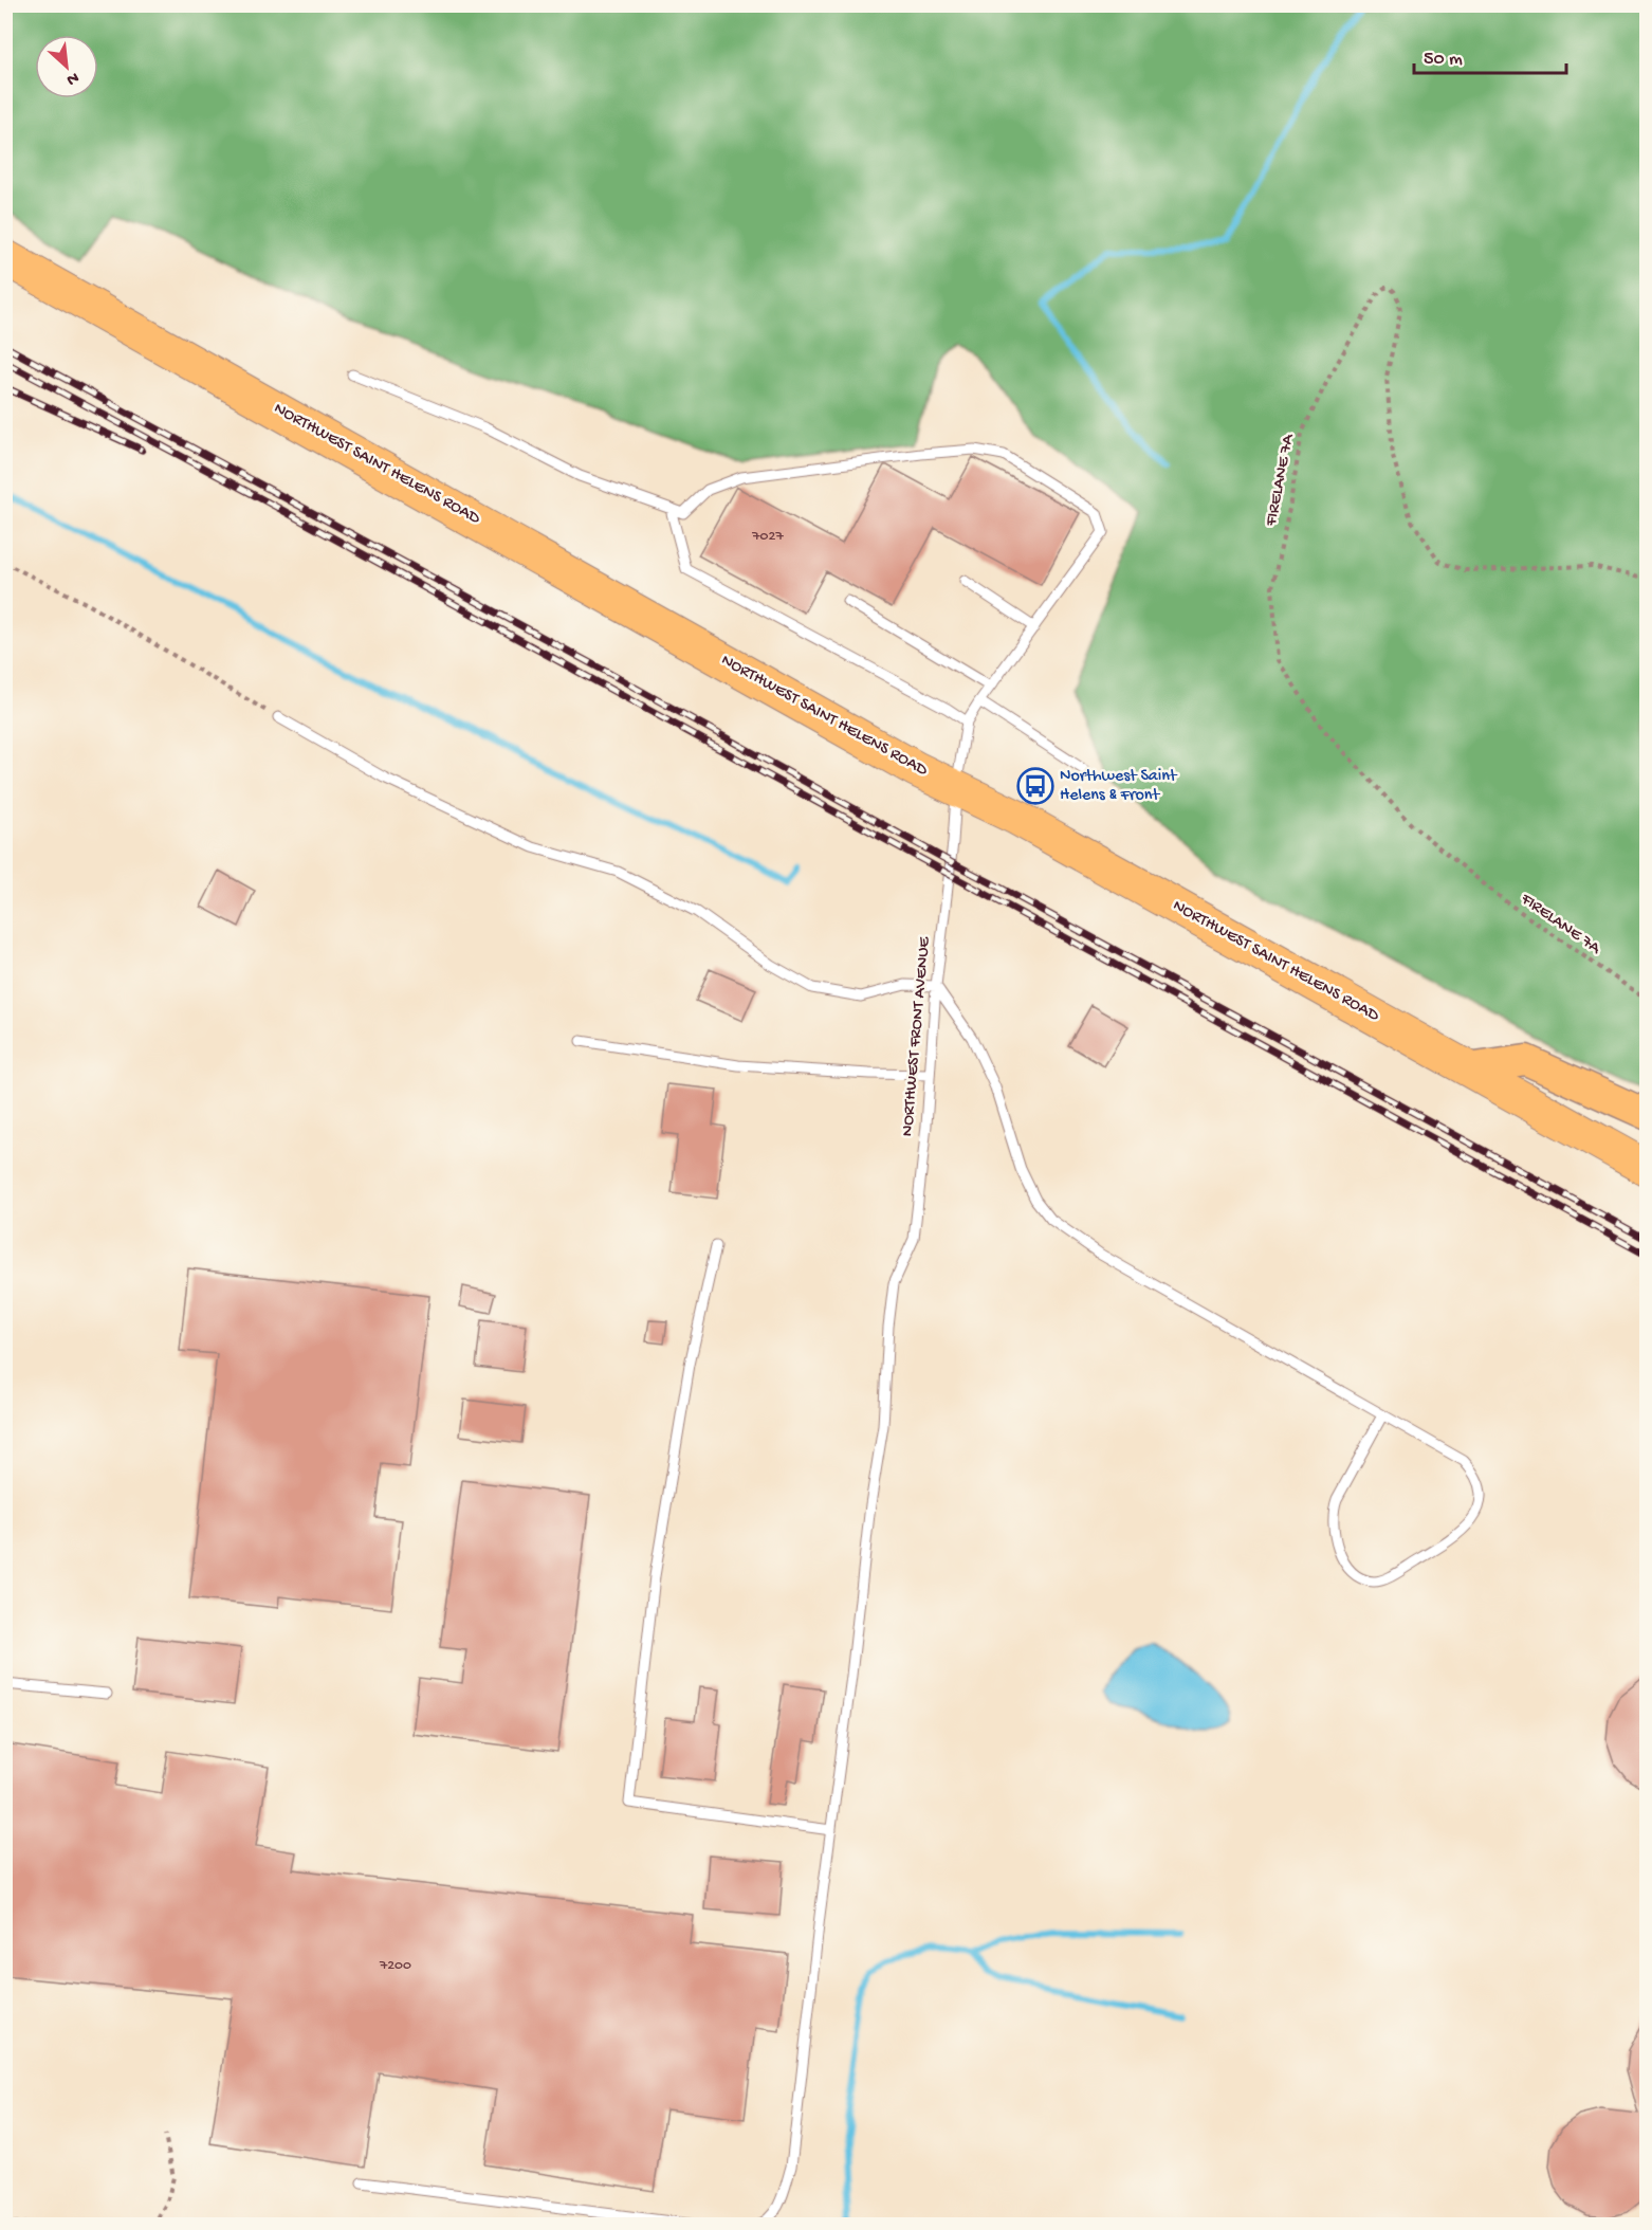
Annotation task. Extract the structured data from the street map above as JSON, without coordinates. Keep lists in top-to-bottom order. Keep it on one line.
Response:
{"streets":{"highway":["NORTHWEST SAINT HELENS ROAD"],"lane":["NORTHWEST FRONT AVENUE"],"path":["FIRELANE 7A"]},"crossings":[["NORTHWEST SAINT HELENS ROAD","NORTHWEST FRONT AVENUE"]],"places":{"bus stop":["Northwest Saint Helens & Front"]},"house_numbers":["7027","7200"],"scale_bar":"50 m","north":"bottom right"}
